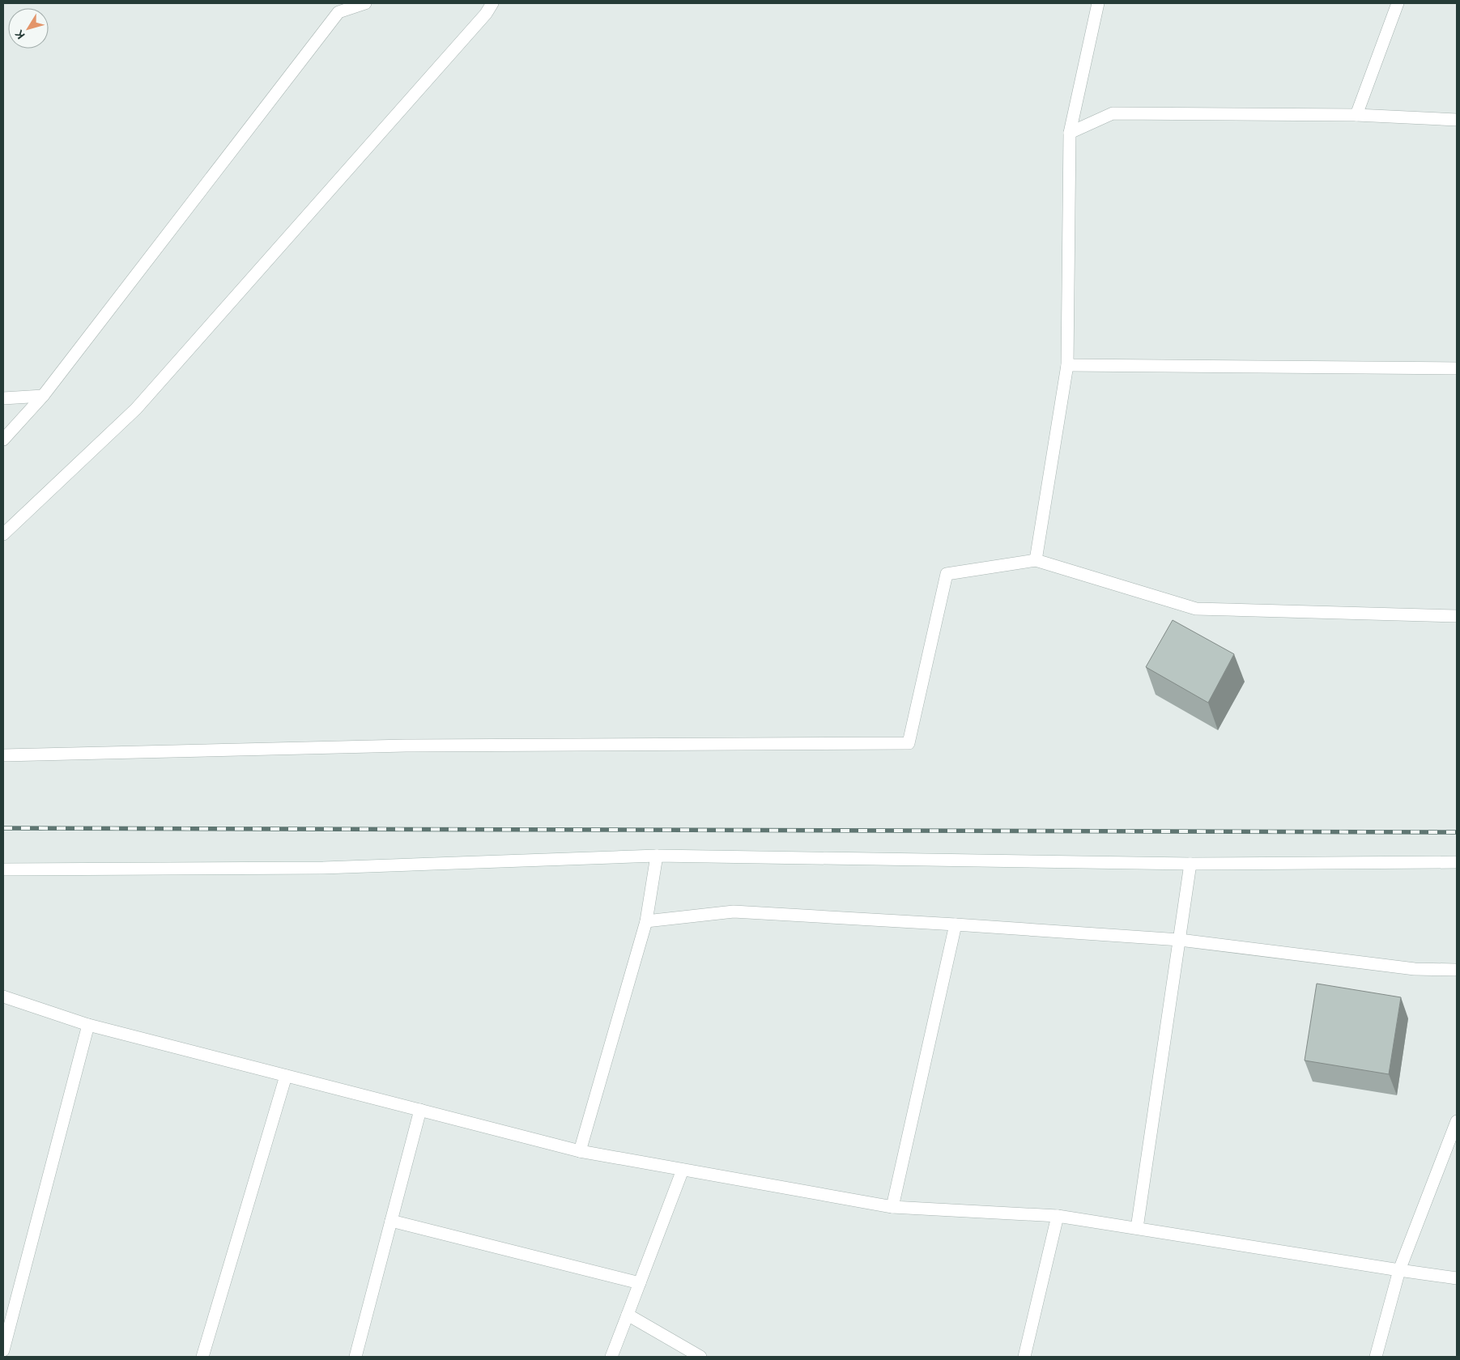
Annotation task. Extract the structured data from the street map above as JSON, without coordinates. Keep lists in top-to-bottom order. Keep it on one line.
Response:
{"north":"bottom left"}
